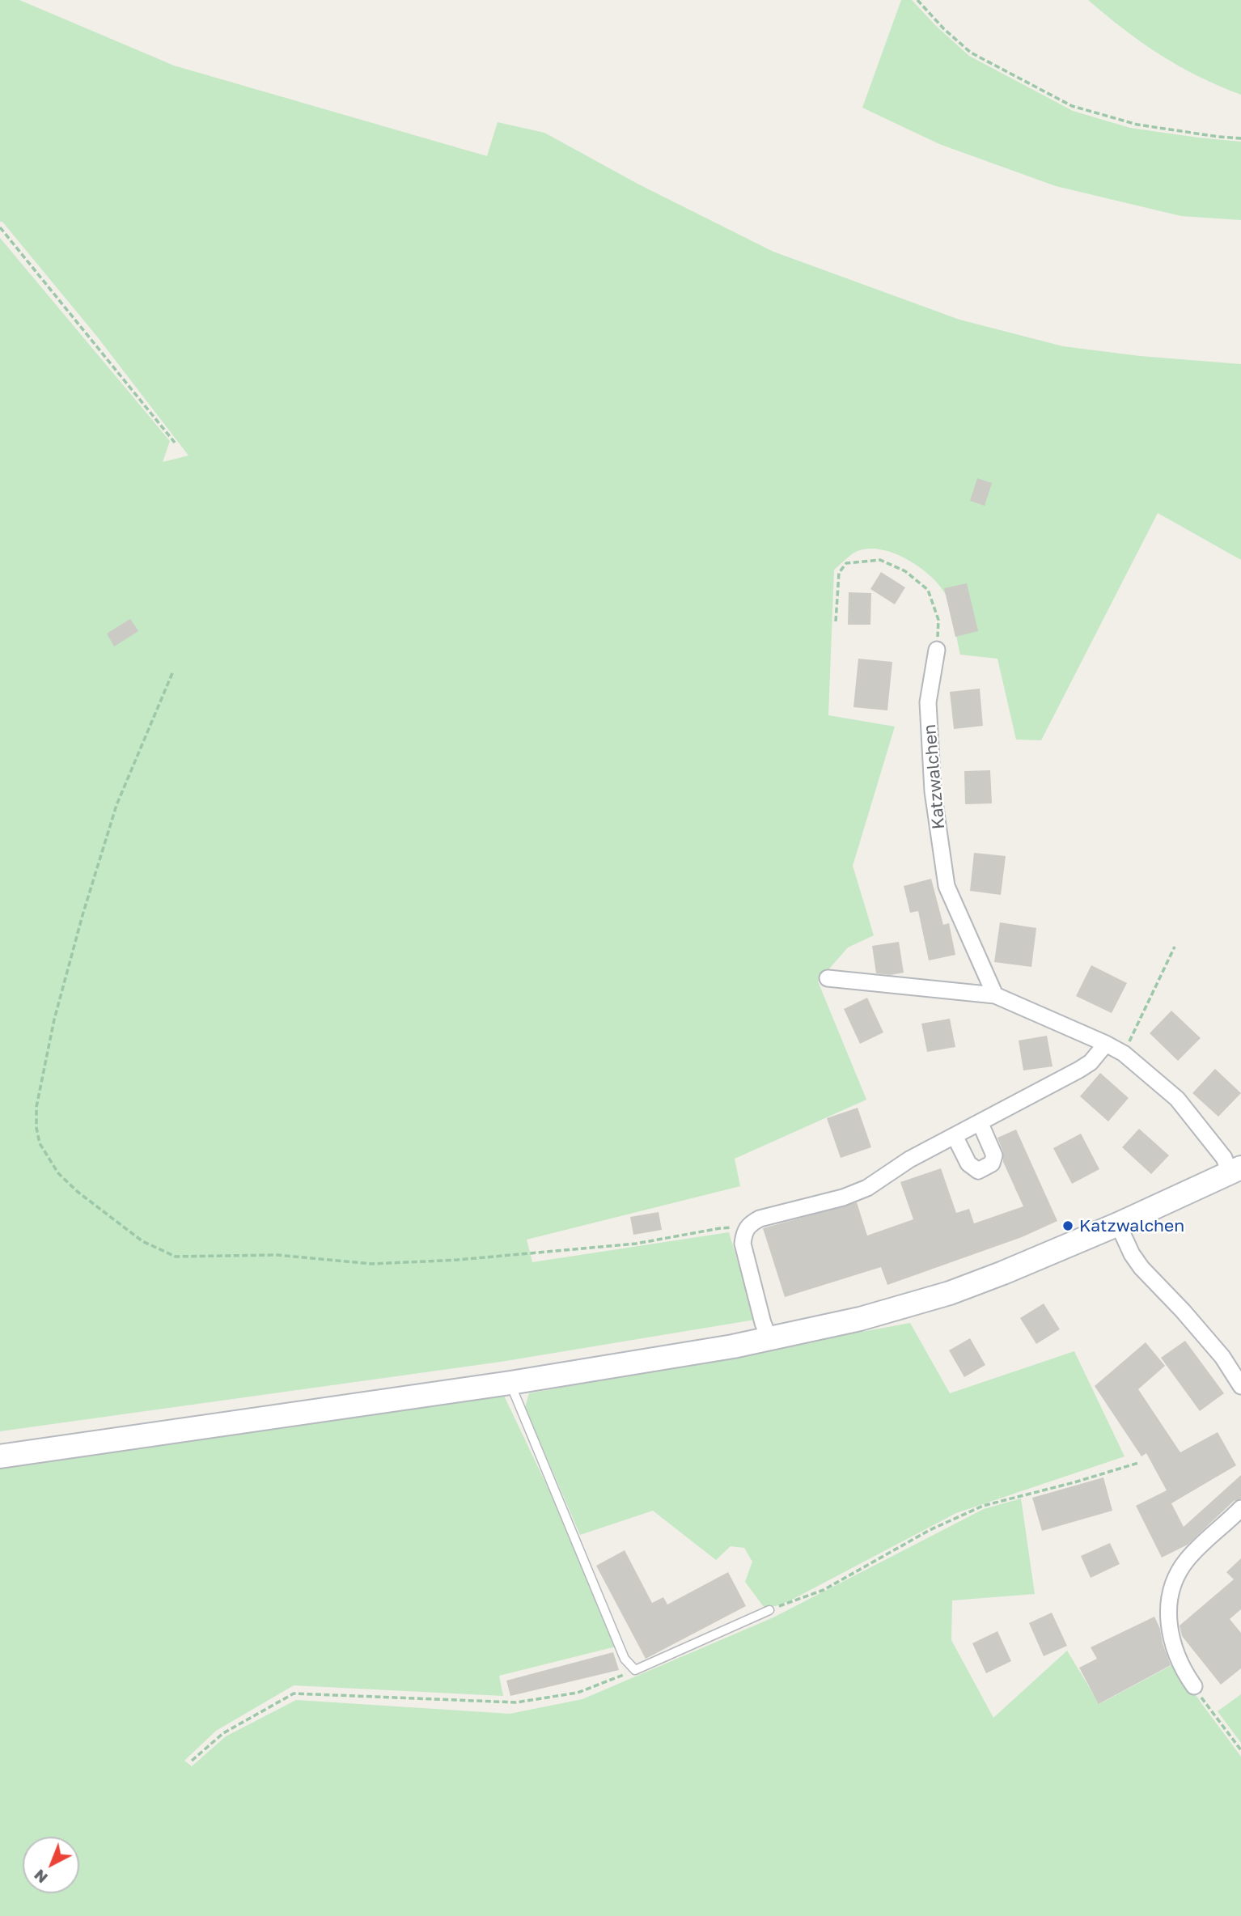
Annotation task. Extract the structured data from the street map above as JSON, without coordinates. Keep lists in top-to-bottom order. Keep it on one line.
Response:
{"streets":{"street":["Katzwalchen"]},"places":["Katzwalchen"],"north":"bottom left"}
